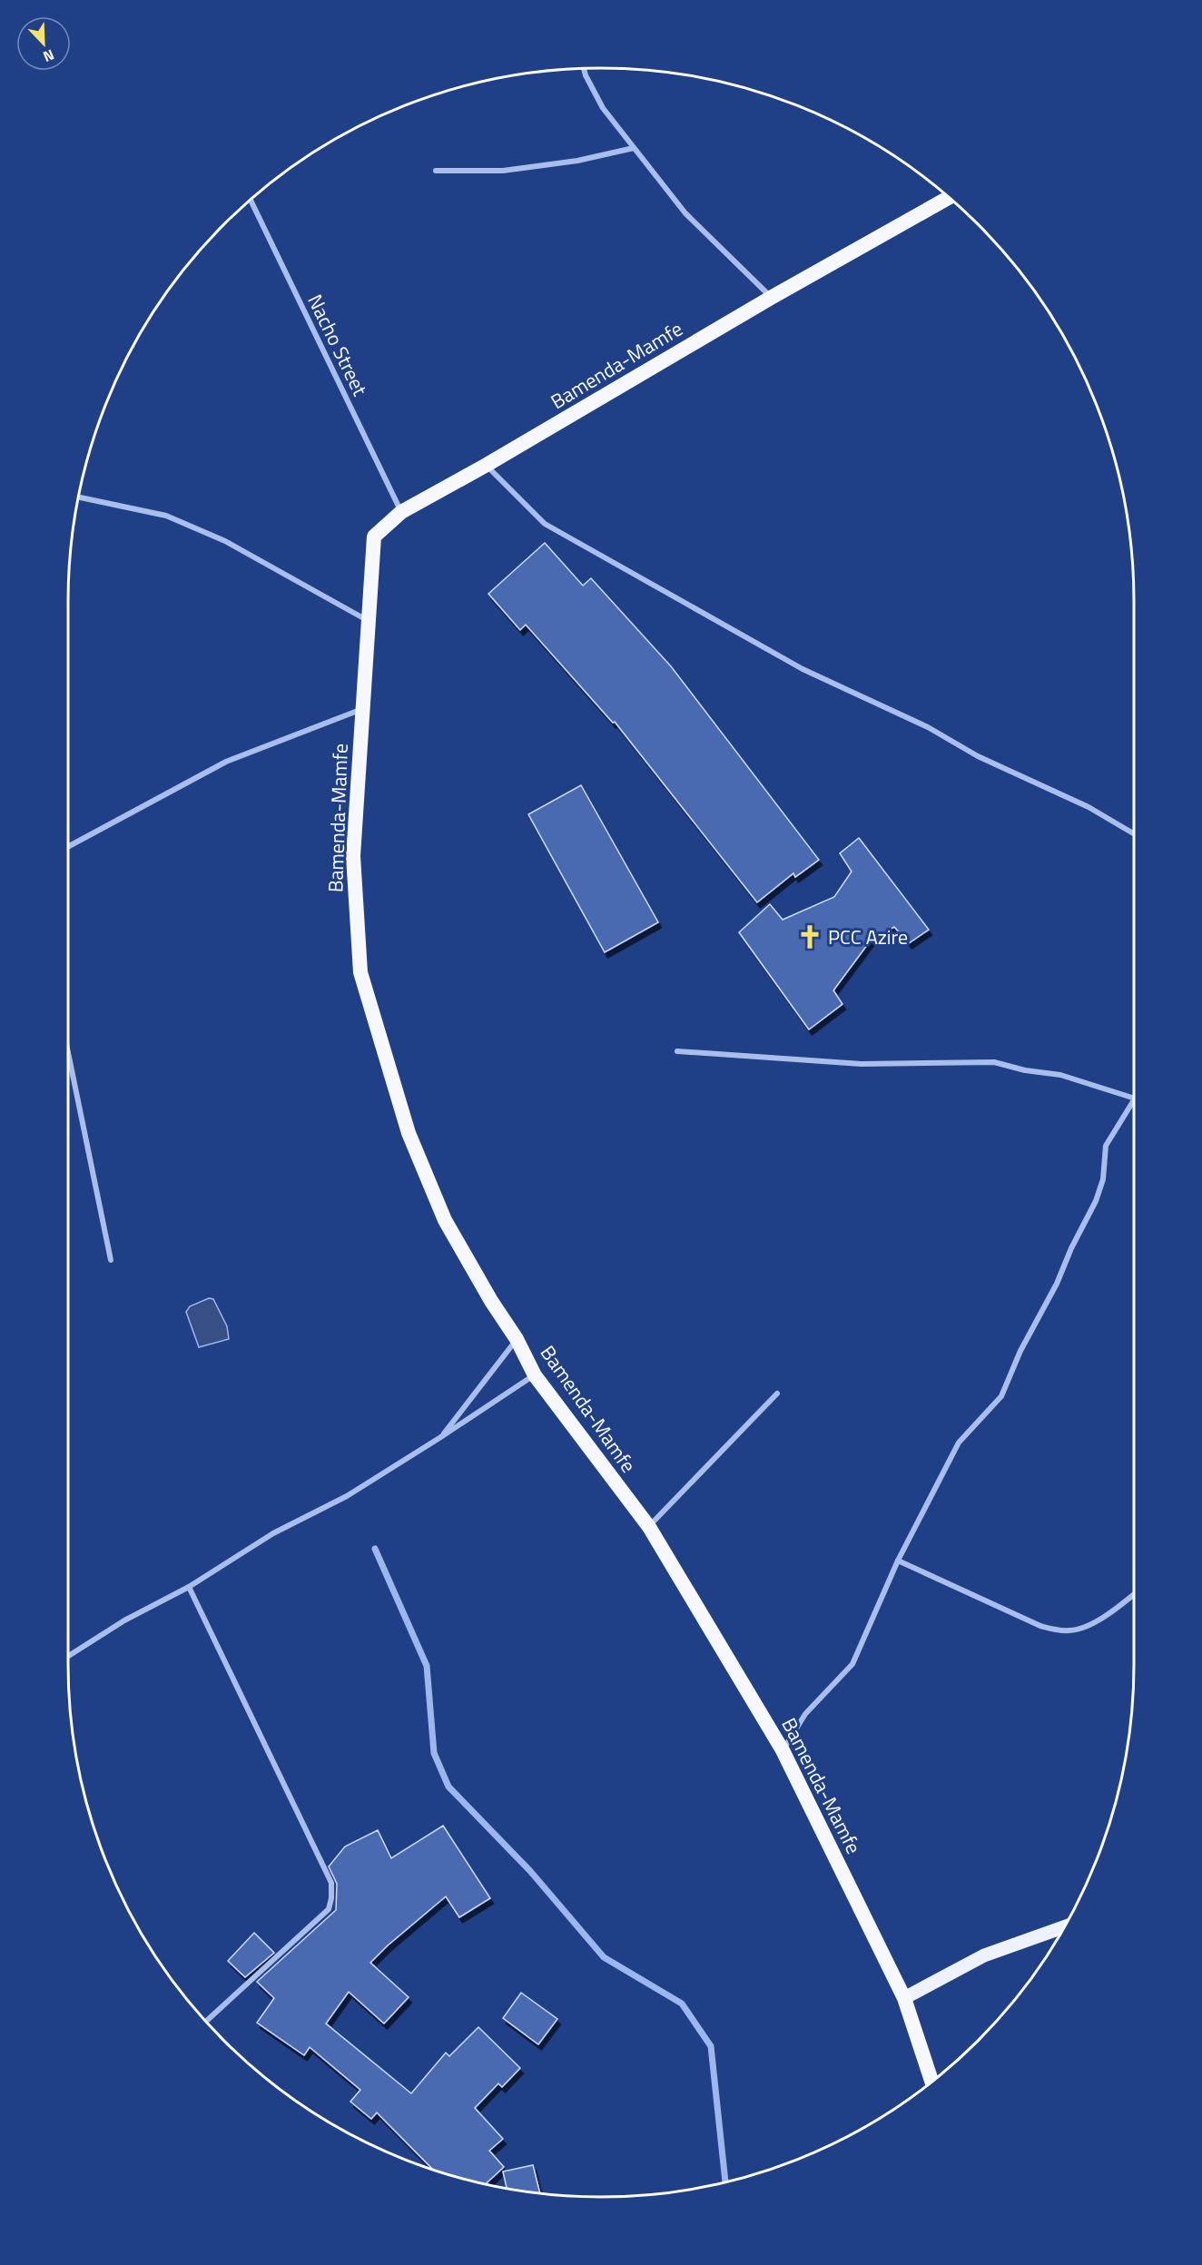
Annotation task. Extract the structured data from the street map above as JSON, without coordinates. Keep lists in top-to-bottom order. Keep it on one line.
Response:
{"streets":{"highway":["Bamenda-Mamfe"],"street":["Nacho Street"]},"crossings":[["Nacho Street","Bamenda-Mamfe"]],"places":{"church":["PCC Azire"]},"north":"bottom right"}
